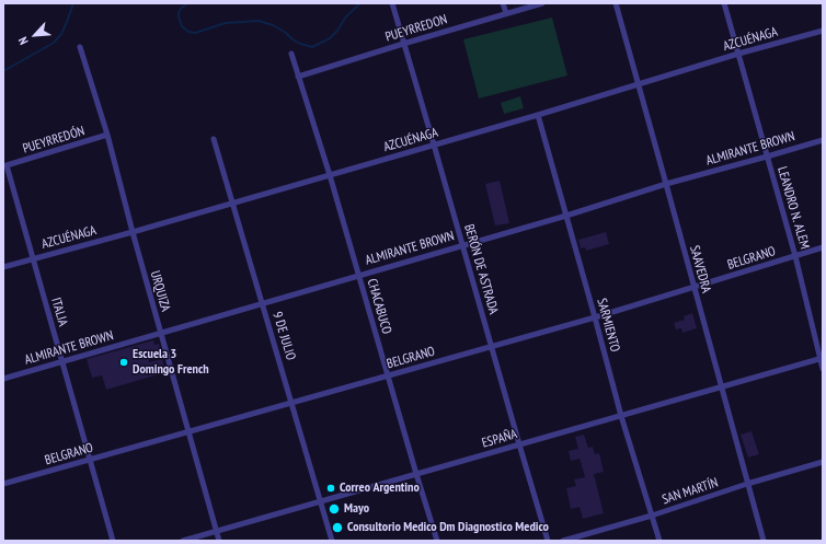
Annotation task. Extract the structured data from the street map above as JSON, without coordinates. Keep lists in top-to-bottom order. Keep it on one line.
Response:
{"streets":{"street":["PUEYRREDON","AZCUÉNAGA","PUEYRREDÓN","ALMIRANTE BROWN","LEANDRO N. ALEM","BELGRANO","BERÓN DE ASTRADA","SAAVEDRA","URQUIZA","CHACABUCO","ITALIA","SARMIENTO","9 DE JULIO","ESPAÑA","SAN MARTÍN"]},"crossings":[["PUEYRREDON","BERÓN DE ASTRADA"],["PUEYRREDON","CHACABUCO"],["AZCUÉNAGA","LEANDRO N. ALEM"],["AZCUÉNAGA","BERÓN DE ASTRADA"],["AZCUÉNAGA","SAAVEDRA"],["AZCUÉNAGA","URQUIZA"],["AZCUÉNAGA","CHACABUCO"],["AZCUÉNAGA","ITALIA"],["AZCUÉNAGA","SARMIENTO"],["AZCUÉNAGA","9 DE JULIO"],["PUEYRREDÓN","URQUIZA"],["PUEYRREDÓN","ITALIA"],["ALMIRANTE BROWN","LEANDRO N. ALEM"],["ALMIRANTE BROWN","BERÓN DE ASTRADA"],["ALMIRANTE BROWN","SAAVEDRA"],["ALMIRANTE BROWN","URQUIZA"],["ALMIRANTE BROWN","CHACABUCO"],["ALMIRANTE BROWN","ITALIA"],["ALMIRANTE BROWN","SARMIENTO"],["ALMIRANTE BROWN","9 DE JULIO"],["LEANDRO N. ALEM","BELGRANO"],["LEANDRO N. ALEM","ESPAÑA"],["BELGRANO","BERÓN DE ASTRADA"],["BELGRANO","SAAVEDRA"],["BELGRANO","URQUIZA"],["BELGRANO","CHACABUCO"],["BELGRANO","ITALIA"],["BELGRANO","SARMIENTO"],["BELGRANO","9 DE JULIO"],["BERÓN DE ASTRADA","ESPAÑA"],["SAAVEDRA","ESPAÑA"],["SAAVEDRA","SAN MARTÍN"],["URQUIZA","ESPAÑA"],["CHACABUCO","ESPAÑA"],["SARMIENTO","ESPAÑA"],["SARMIENTO","SAN MARTÍN"],["9 DE JULIO","ESPAÑA"]],"places":["Escuela 3 Domingo French","Correo Argentino","Mayo","Consultorio Medico Dm Diagnostico Medico"],"north":"bottom left"}
